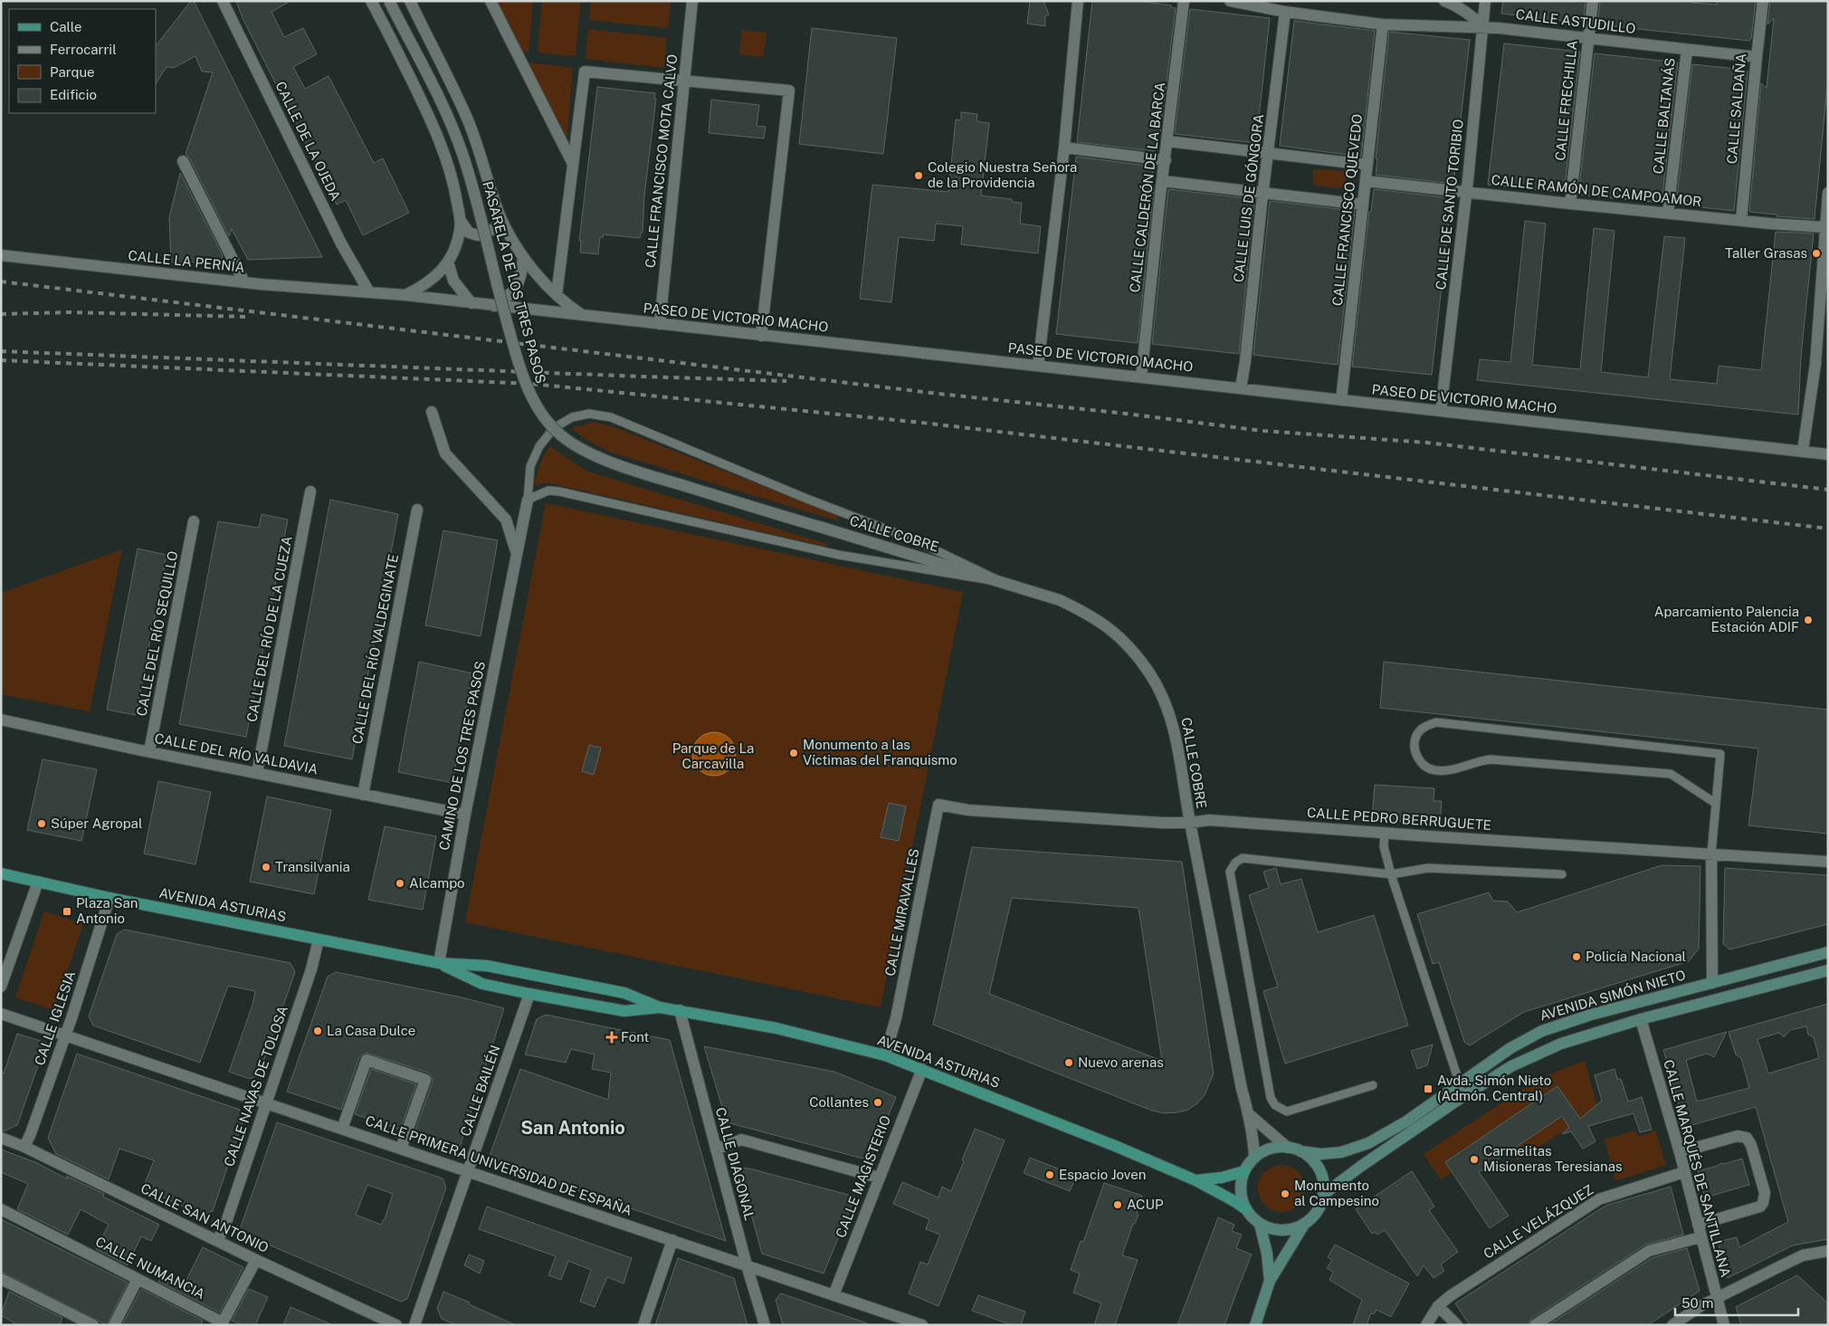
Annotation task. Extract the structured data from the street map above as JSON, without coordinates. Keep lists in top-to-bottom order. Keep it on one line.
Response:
{"streets":{"main road":["AVENIDA ASTURIAS","AVENIDA SIMÓN NIETO"],"street":["CALLE ASTUDILLO","CALLE FRECHILLA","CALLE SALDAÑA","CALLE BALTANÁS","CALLE DE LA OJEDA","CALLE FRANCISCO MOTA CALVO","CALLE CALDERÓN DE LA BARCA","CALLE RAMÓN DE CAMPOAMOR","CALLE LUIS DE GÓNGORA","CALLE DE SANTO TORIBIO","CALLE FRANCISCO QUEVEDO","CALLE LA PERNÍA","PASARELA DE LOS TRES PASOS","PASEO DE VICTORIO MACHO","CALLE COBRE","CALLE DEL RÍO DE LA CUEZA","CALLE DEL RÍO SEQUILLO","CALLE DEL RÍO VALDEGINATE","CALLE DEL RÍO VALDAVIA","CAMINO DE LOS TRES PASOS","CALLE PEDRO BERRUGUETE","CALLE MIRAVALLES","CALLE IGLESIA","CALLE NAVAS DE TOLOSA","CALLE BAILÉN","CALLE DIAGONAL","CALLE PRIMERA UNIVERSIDAD DE ESPAÑA","CALLE MARQUÉS DE SANTILLANA","CALLE MAGISTERIO","CALLE SAN ANTONIO","CALLE VELÁZQUEZ","CALLE NUMANCIA"]},"crossings":[["CALLE ASTUDILLO","CALLE FRECHILLA"],["CALLE ASTUDILLO","CALLE SALDAÑA"],["CALLE ASTUDILLO","CALLE BALTANÁS"],["CALLE ASTUDILLO","CALLE LUIS DE GÓNGORA"],["CALLE ASTUDILLO","CALLE DE SANTO TORIBIO"],["CALLE ASTUDILLO","CALLE FRANCISCO QUEVEDO"],["CALLE FRECHILLA","CALLE RAMÓN DE CAMPOAMOR"],["CALLE SALDAÑA","CALLE RAMÓN DE CAMPOAMOR"],["CALLE BALTANÁS","CALLE RAMÓN DE CAMPOAMOR"],["CALLE DE LA OJEDA","CALLE LA PERNÍA"],["CALLE DE LA OJEDA","PASEO DE VICTORIO MACHO"],["CALLE FRANCISCO MOTA CALVO","PASEO DE VICTORIO MACHO"],["CALLE CALDERÓN DE LA BARCA","PASEO DE VICTORIO MACHO"],["CALLE RAMÓN DE CAMPOAMOR","CALLE DE SANTO TORIBIO"],["CALLE RAMÓN DE CAMPOAMOR","CALLE FRANCISCO QUEVEDO"],["CALLE LUIS DE GÓNGORA","PASEO DE VICTORIO MACHO"],["CALLE DE SANTO TORIBIO","PASEO DE VICTORIO MACHO"],["CALLE FRANCISCO QUEVEDO","PASEO DE VICTORIO MACHO"],["CALLE LA PERNÍA","PASEO DE VICTORIO MACHO"],["PASARELA DE LOS TRES PASOS","CALLE COBRE"],["CALLE COBRE","CALLE PEDRO BERRUGUETE"],["CALLE COBRE","AVENIDA ASTURIAS"],["CALLE COBRE","AVENIDA SIMÓN NIETO"],["CALLE DEL RÍO DE LA CUEZA","CALLE DEL RÍO VALDAVIA"],["CALLE DEL RÍO SEQUILLO","CALLE DEL RÍO VALDAVIA"],["CALLE DEL RÍO VALDEGINATE","CALLE DEL RÍO VALDAVIA"],["CALLE DEL RÍO VALDAVIA","CAMINO DE LOS TRES PASOS"],["CAMINO DE LOS TRES PASOS","AVENIDA ASTURIAS"],["CALLE PEDRO BERRUGUETE","CALLE MIRAVALLES"],["AVENIDA ASTURIAS","CALLE MIRAVALLES"],["AVENIDA ASTURIAS","AVENIDA SIMÓN NIETO"],["AVENIDA ASTURIAS","CALLE IGLESIA"],["AVENIDA ASTURIAS","CALLE NAVAS DE TOLOSA"],["AVENIDA ASTURIAS","CALLE BAILÉN"],["AVENIDA ASTURIAS","CALLE DIAGONAL"],["AVENIDA ASTURIAS","CALLE MAGISTERIO"],["AVENIDA SIMÓN NIETO","CALLE MARQUÉS DE SANTILLANA"],["CALLE IGLESIA","CALLE PRIMERA UNIVERSIDAD DE ESPAÑA"],["CALLE IGLESIA","CALLE SAN ANTONIO"],["CALLE NAVAS DE TOLOSA","CALLE PRIMERA UNIVERSIDAD DE ESPAÑA"],["CALLE NAVAS DE TOLOSA","CALLE SAN ANTONIO"],["CALLE BAILÉN","CALLE PRIMERA UNIVERSIDAD DE ESPAÑA"],["CALLE DIAGONAL","CALLE PRIMERA UNIVERSIDAD DE ESPAÑA"],["CALLE PRIMERA UNIVERSIDAD DE ESPAÑA","CALLE MAGISTERIO"],["CALLE MARQUÉS DE SANTILLANA","CALLE VELÁZQUEZ"],["CALLE SAN ANTONIO","CALLE NUMANCIA"]],"districts":["San Antonio"],"parks":["Parque de La Carcavilla"],"places":{"other":["Colegio Nuestra Señora de la Providencia","Taller Grasas","Aparcamiento Palencia Estación ADIF","Monumento a las Víctimas del Franquismo","Súper Agropal","Transilvania","Alcampo","Policía Nacional","La Casa Dulce","Nuevo arenas","Collantes","Carmelitas Misioneras Teresianas","Espacio Joven","Monumento al Campesino","ACUP"],"transit":["Plaza San Antonio","Avda. Simón Nieto (Admón. Central)"],"health":["Font"]},"legend":["Calle","Ferrocarril","Parque","Edificio"],"scale_bar":"50 m"}
